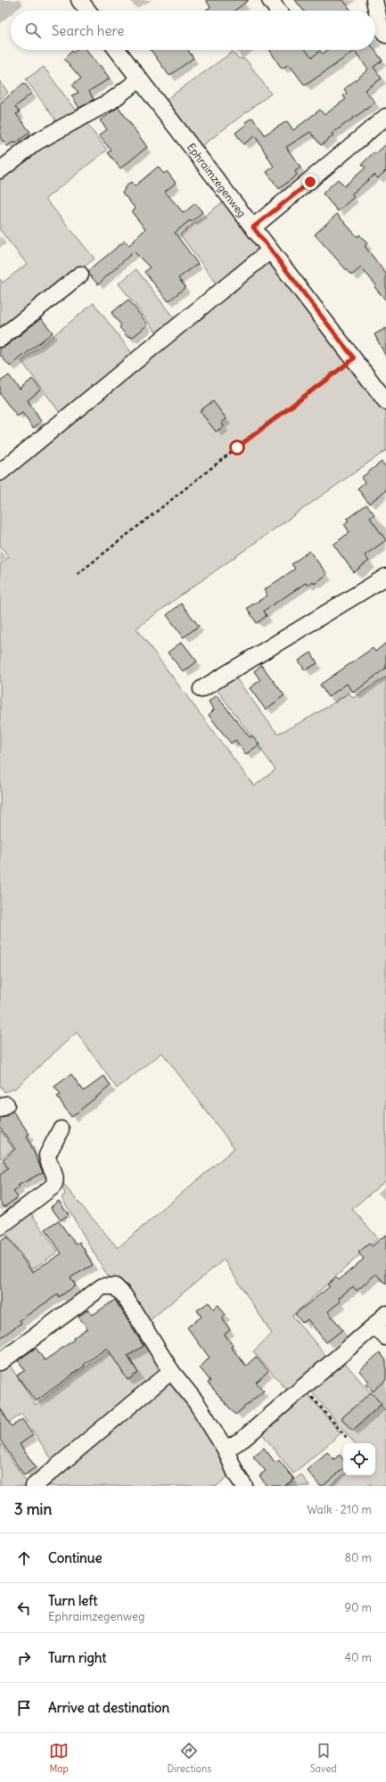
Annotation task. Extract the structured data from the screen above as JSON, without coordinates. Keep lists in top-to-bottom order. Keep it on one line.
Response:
{"streets":{"street":["Ephraimzegenweg"]},"page":{"search":"Search here","heading":["3 min","Walk · 210 m"],"list":[["Continue","80 m"],["Turn left","Ephraimzegenweg","90 m"],["Turn right","40 m"],"Arrive at destination"],"nav":["Map","Directions","Saved"]}}
